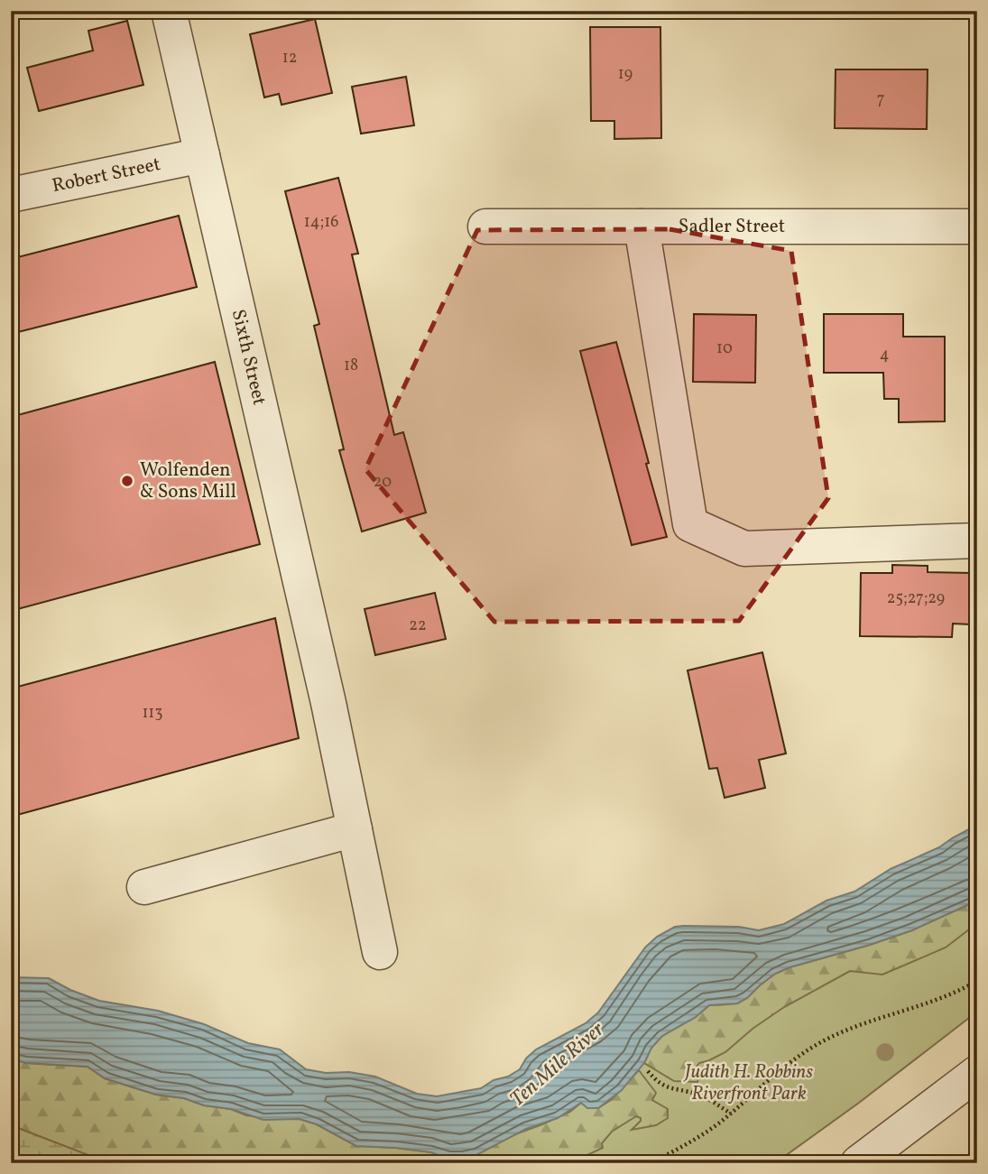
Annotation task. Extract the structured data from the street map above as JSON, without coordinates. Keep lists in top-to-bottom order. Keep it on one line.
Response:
{"streets":{"street":["Robert Street","Sadler Street","Sixth Street"]},"crossings":[["Robert Street","Sixth Street"]],"water":["Ten Mile River"],"parks":["Judith H. Robbins Riverfront Park"],"places":["Wolfenden & Sons Mill"],"house_numbers":["12","19","7","14;16","10","4","18","20","25;27;29","22","113"]}
